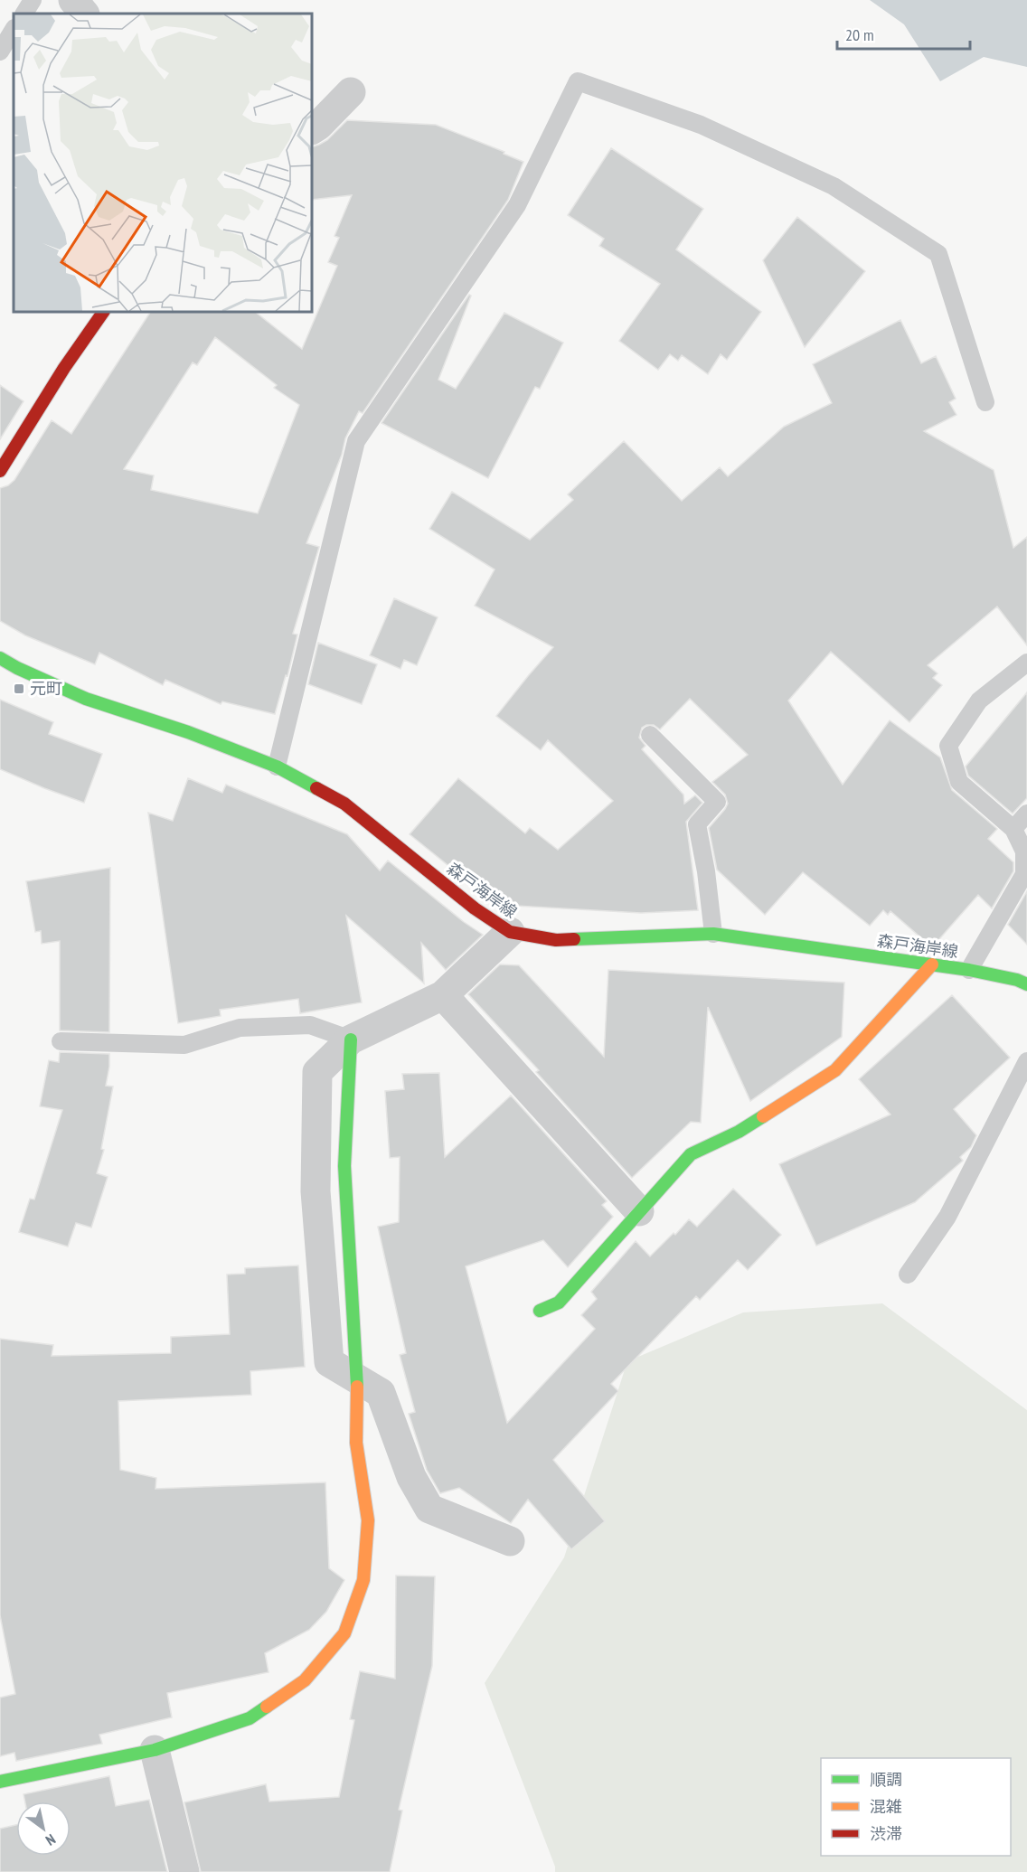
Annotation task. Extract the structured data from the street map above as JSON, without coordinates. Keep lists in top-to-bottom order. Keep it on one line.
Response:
{"streets":{"street":["森戸海岸線"]},"places":{"transit":["元町"]},"legend":["順調","混雑","渋滞"],"scale_bar":"20 m","north":"bottom right"}
